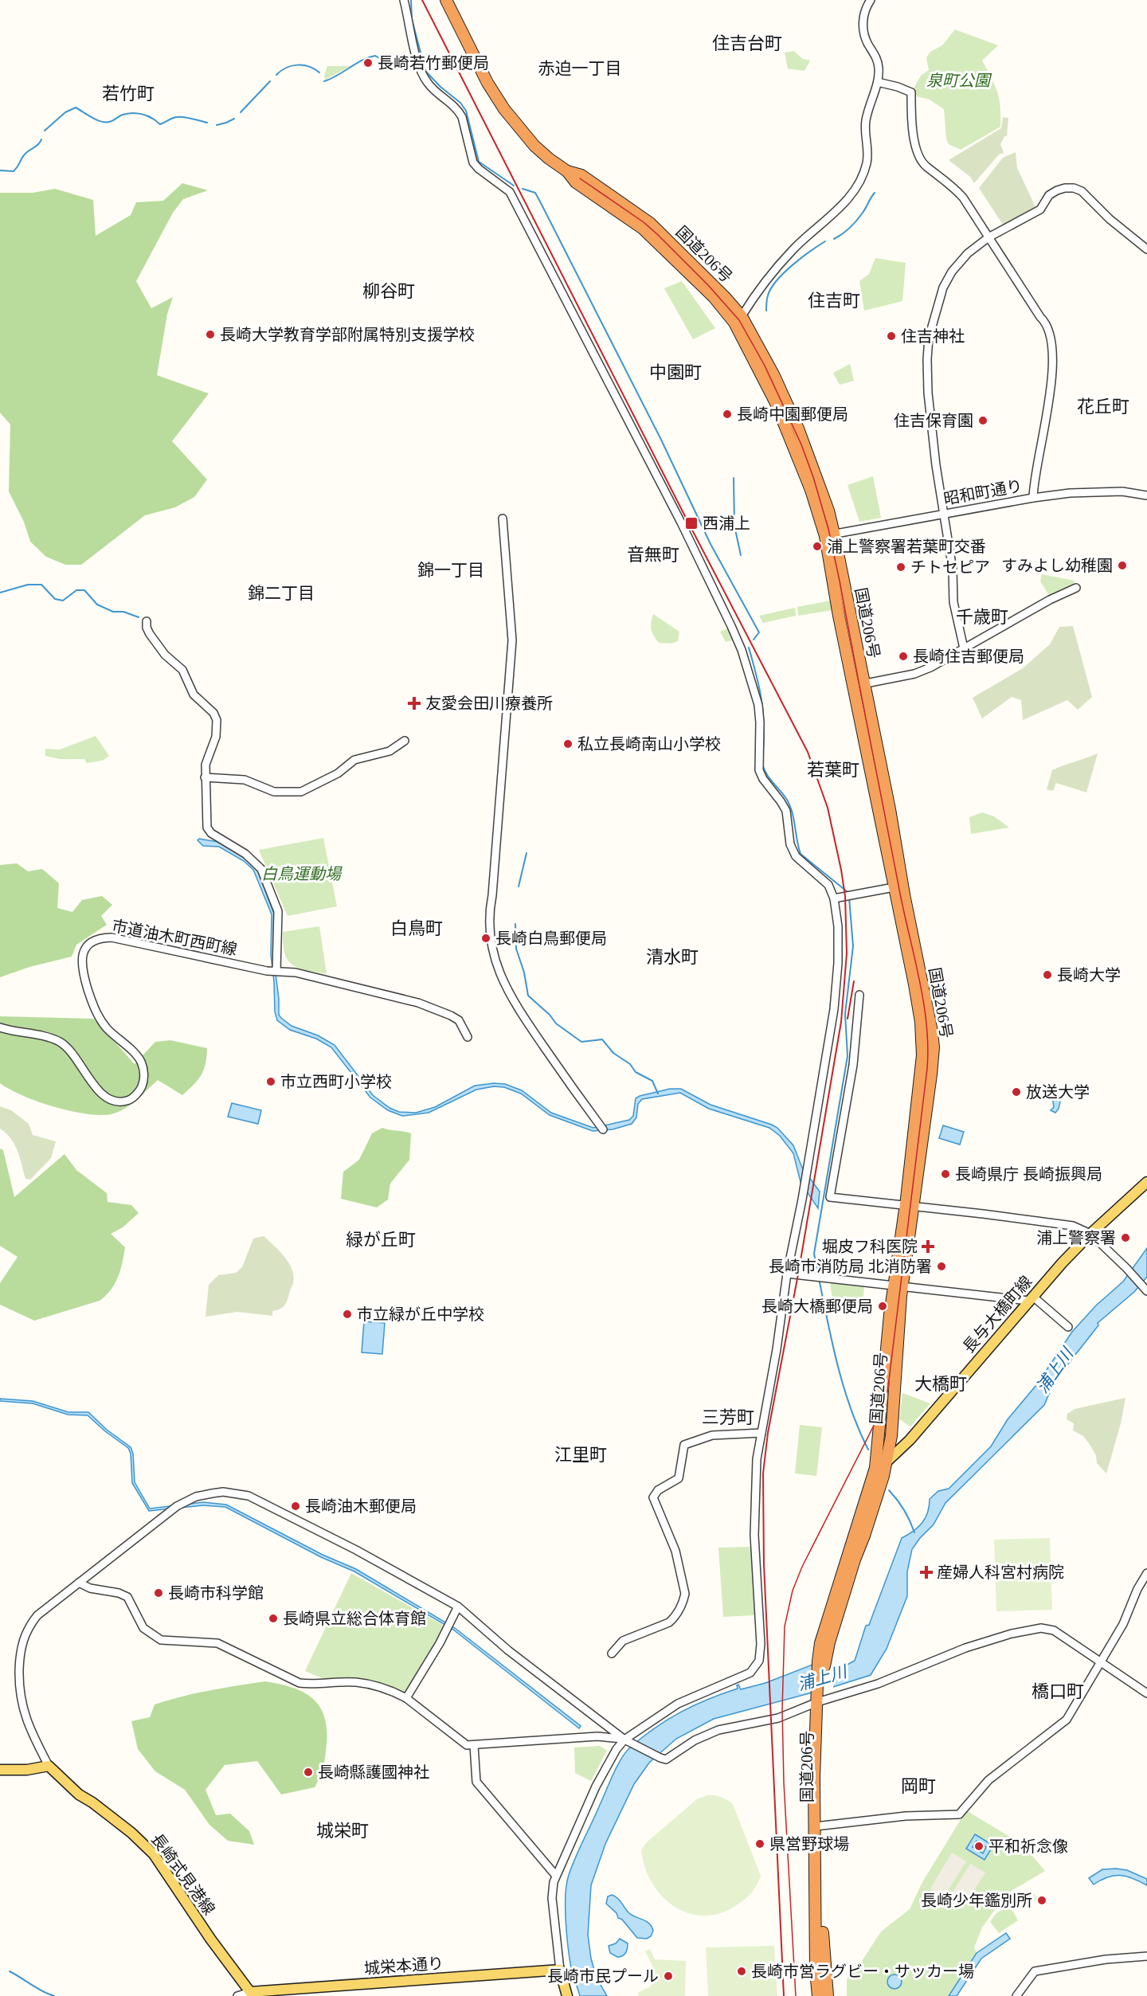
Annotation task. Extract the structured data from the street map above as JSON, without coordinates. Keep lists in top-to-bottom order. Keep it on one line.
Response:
{"streets":{"highway":["国道206号"],"main road":["長与大橋町線","長崎式見港線","城栄本通り"],"street":["昭和町通り","市道油木町西町線"]},"crossings":[["国道206号","昭和町通り"],["国道206号","長与大橋町線"],["長崎式見港線","城栄本通り"]],"districts":["住吉台町","赤迫一丁目","若竹町","柳谷町","住吉町","中園町","花丘町","音無町","錦一丁目","錦二丁目","千歳町","若葉町","白鳥町","清水町","緑が丘町","大橋町","三芳町","江里町","橋口町","岡町","城栄町"],"water":["浦上川"],"parks":["泉町公園","白鳥運動場"],"places":{"other":["長崎若竹郵便局","長崎大学教育学部附属特別支援学校","住吉神社","長崎中園郵便局","住吉保育園","浦上警察署若葉町交番","すみよし幼稚園","チトセピア","長崎住吉郵便局","私立長崎南山小学校","長崎白鳥郵便局","長崎大学","市立西町小学校","放送大学","長崎県庁 長崎振興局","浦上警察署","長崎市消防局 北消防署","長崎大橋郵便局","市立緑が丘中学校","長崎油木郵便局","長崎市科学館","長崎県立総合体育館","長崎縣護國神社","県営野球場","平和祈念像","長崎少年鑑別所","長崎市営ラグビー・サッカー場","長崎市民プール"],"transit":["西浦上"],"health":["友愛会田川療養所","堀皮フ科医院","産婦人科宮村病院"]}}
